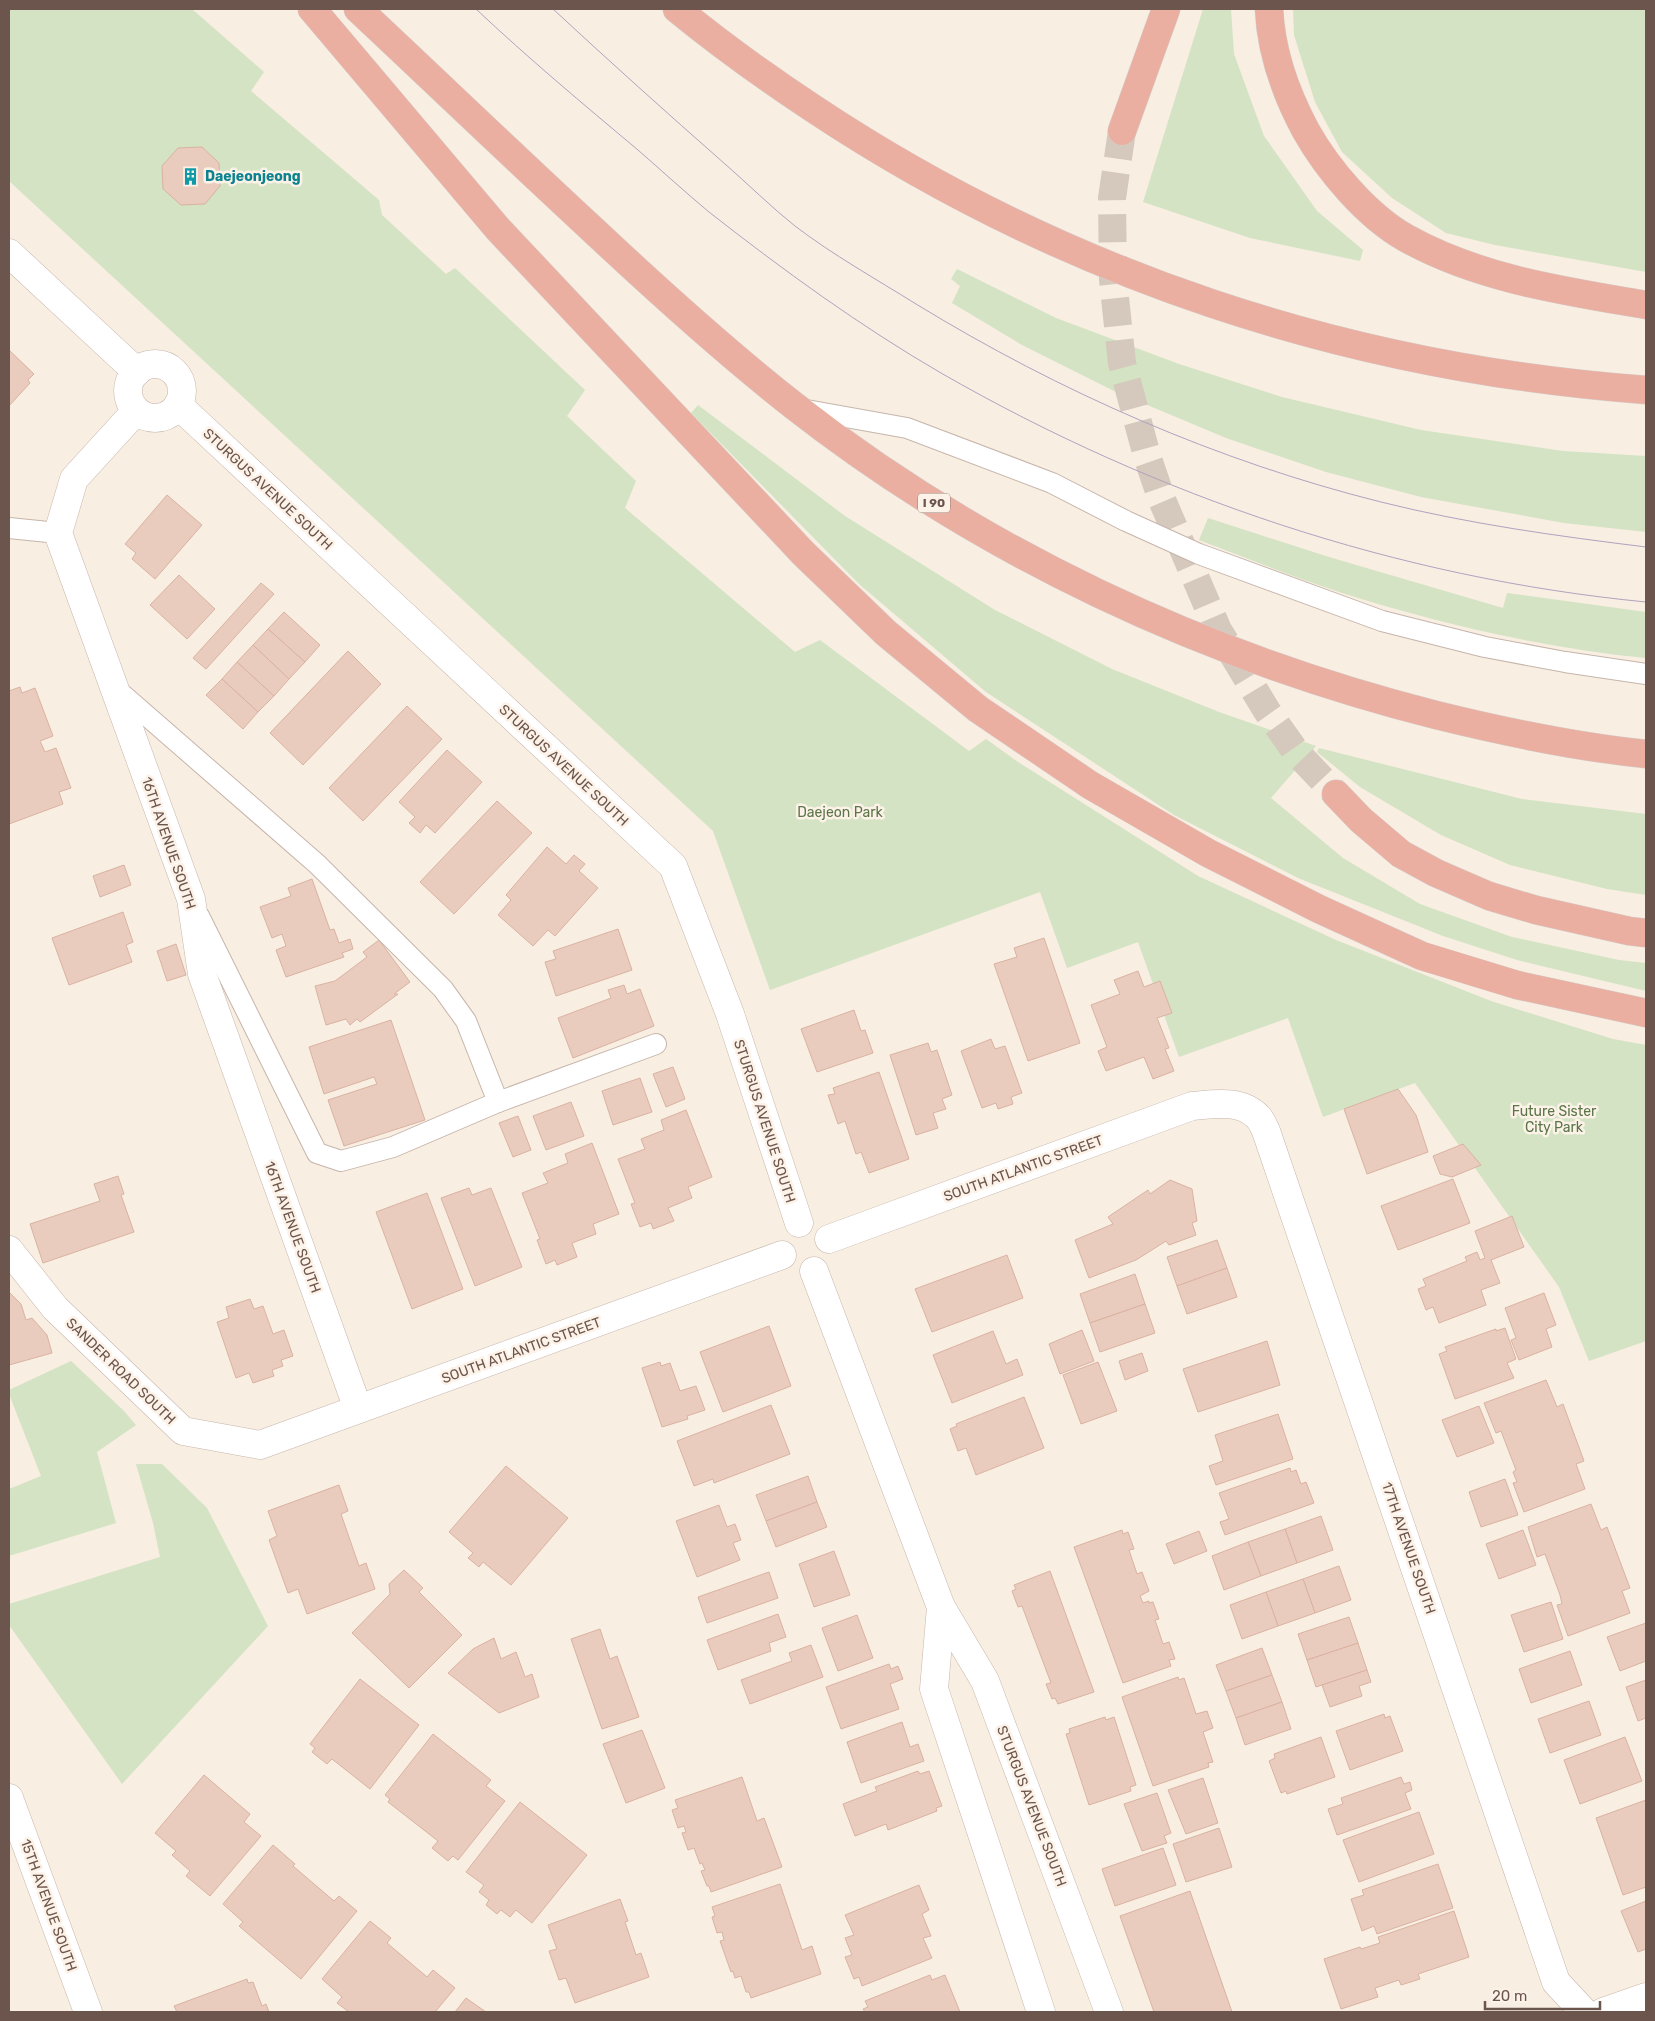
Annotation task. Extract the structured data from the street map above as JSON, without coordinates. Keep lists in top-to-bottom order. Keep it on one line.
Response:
{"streets":{"highway":["I 90"],"street":["STURGUS AVENUE SOUTH","16TH AVENUE SOUTH","SOUTH ATLANTIC STREET","SANDER ROAD SOUTH","17TH AVENUE SOUTH","15TH AVENUE SOUTH"]},"crossings":[["STURGUS AVENUE SOUTH","SOUTH ATLANTIC STREET"],["16TH AVENUE SOUTH","SOUTH ATLANTIC STREET"],["SOUTH ATLANTIC STREET","SANDER ROAD SOUTH"],["SOUTH ATLANTIC STREET","17TH AVENUE SOUTH"]],"parks":["Daejeon Park","Future Sister City Park"],"places":{"building":["Daejeonjeong"]},"scale_bar":"20 m"}
